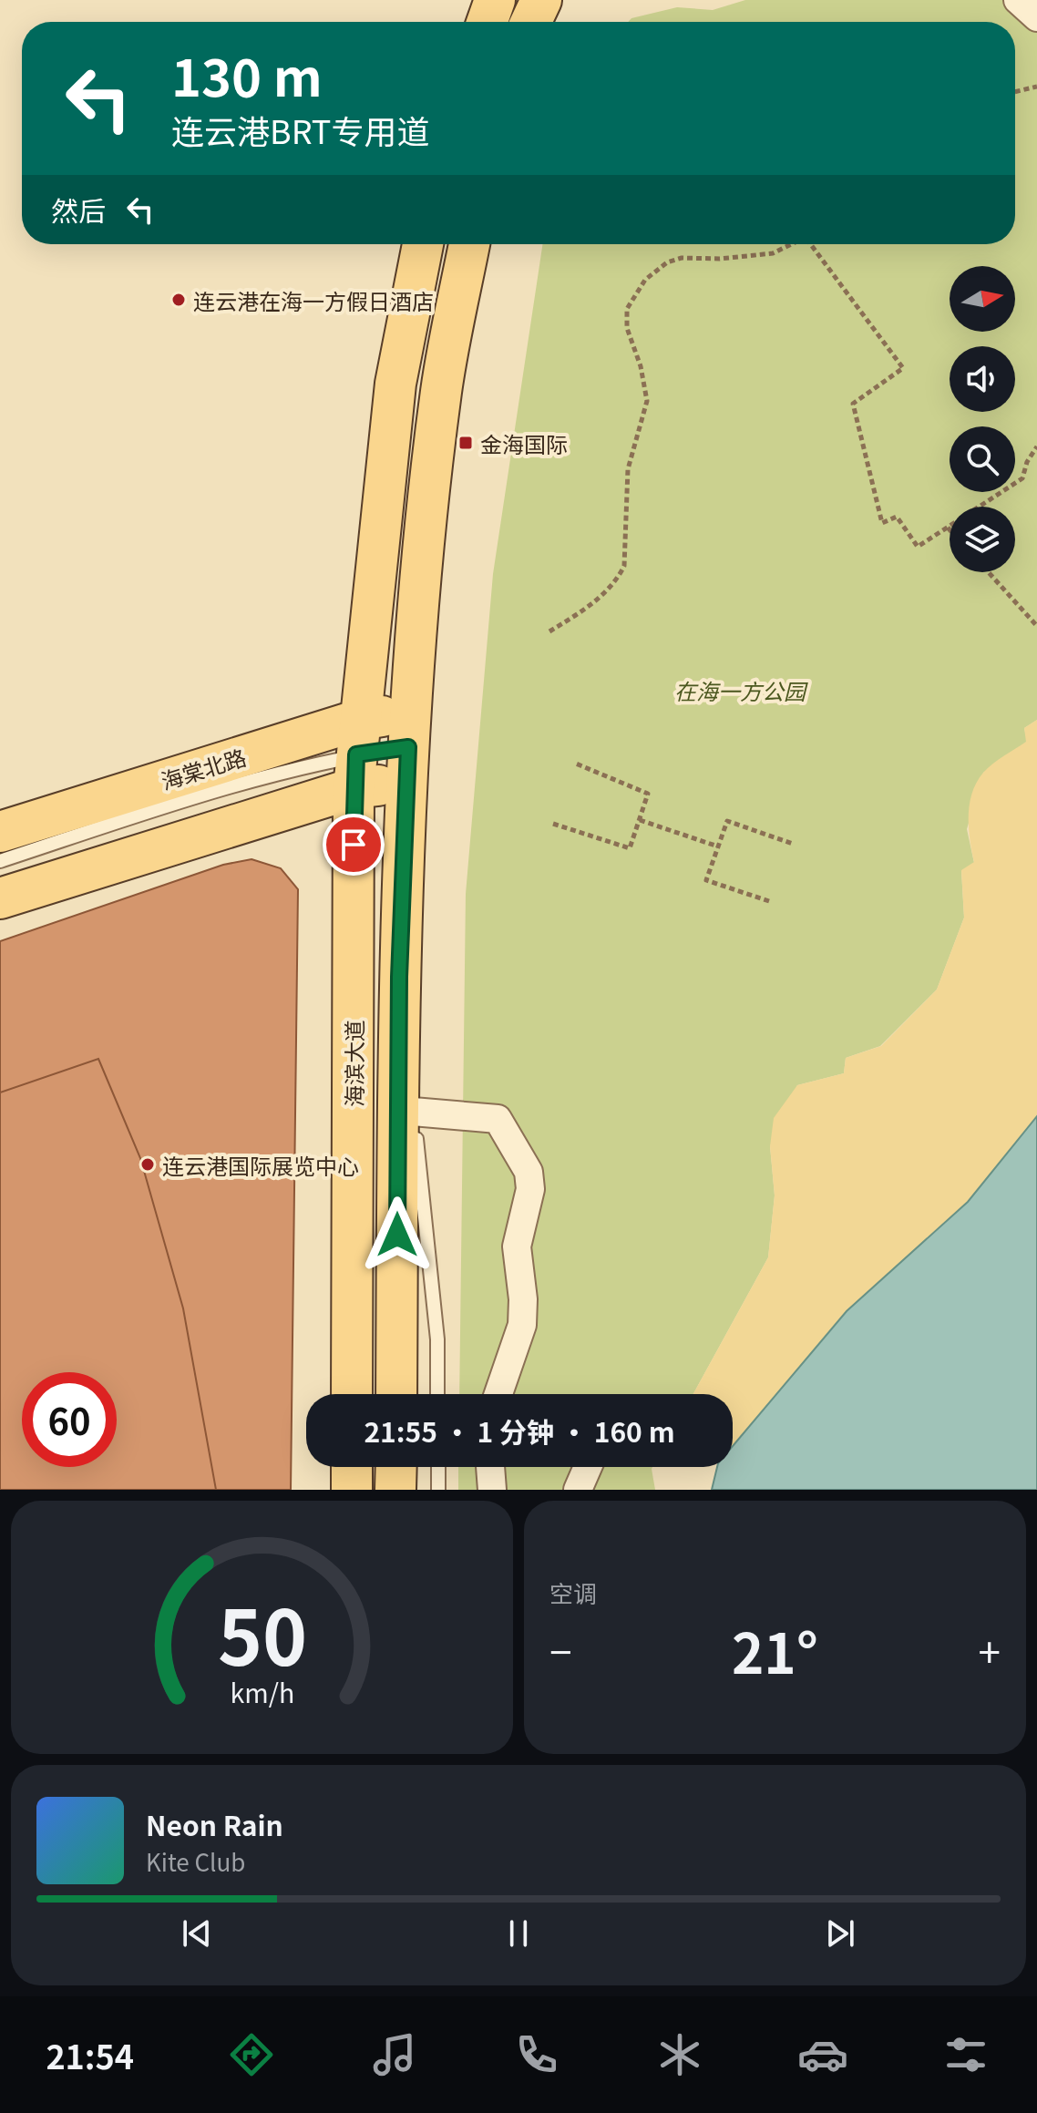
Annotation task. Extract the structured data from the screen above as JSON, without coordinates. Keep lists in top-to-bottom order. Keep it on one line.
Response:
{"streets":{"main road":["海棠北路","海滨大道"]},"crossings":[["海棠北路","海滨大道"]],"parks":["在海一方公园"],"places":{"other":["连云港在海一方假日酒店","连云港国际展览中心"],"transit":["金海国际"]},"north":"right","page":{"turn":["130 m","连云港BRT专用道"],"then":"然后","limit":"60","trip":"21:55 · 1 分钟 · 160 m","tile":"空调","heat":["−","21°","+"],"song":["Neon Rain","Kite Club"],"tabs":"21:54","gauge":["50","km/h"]}}
